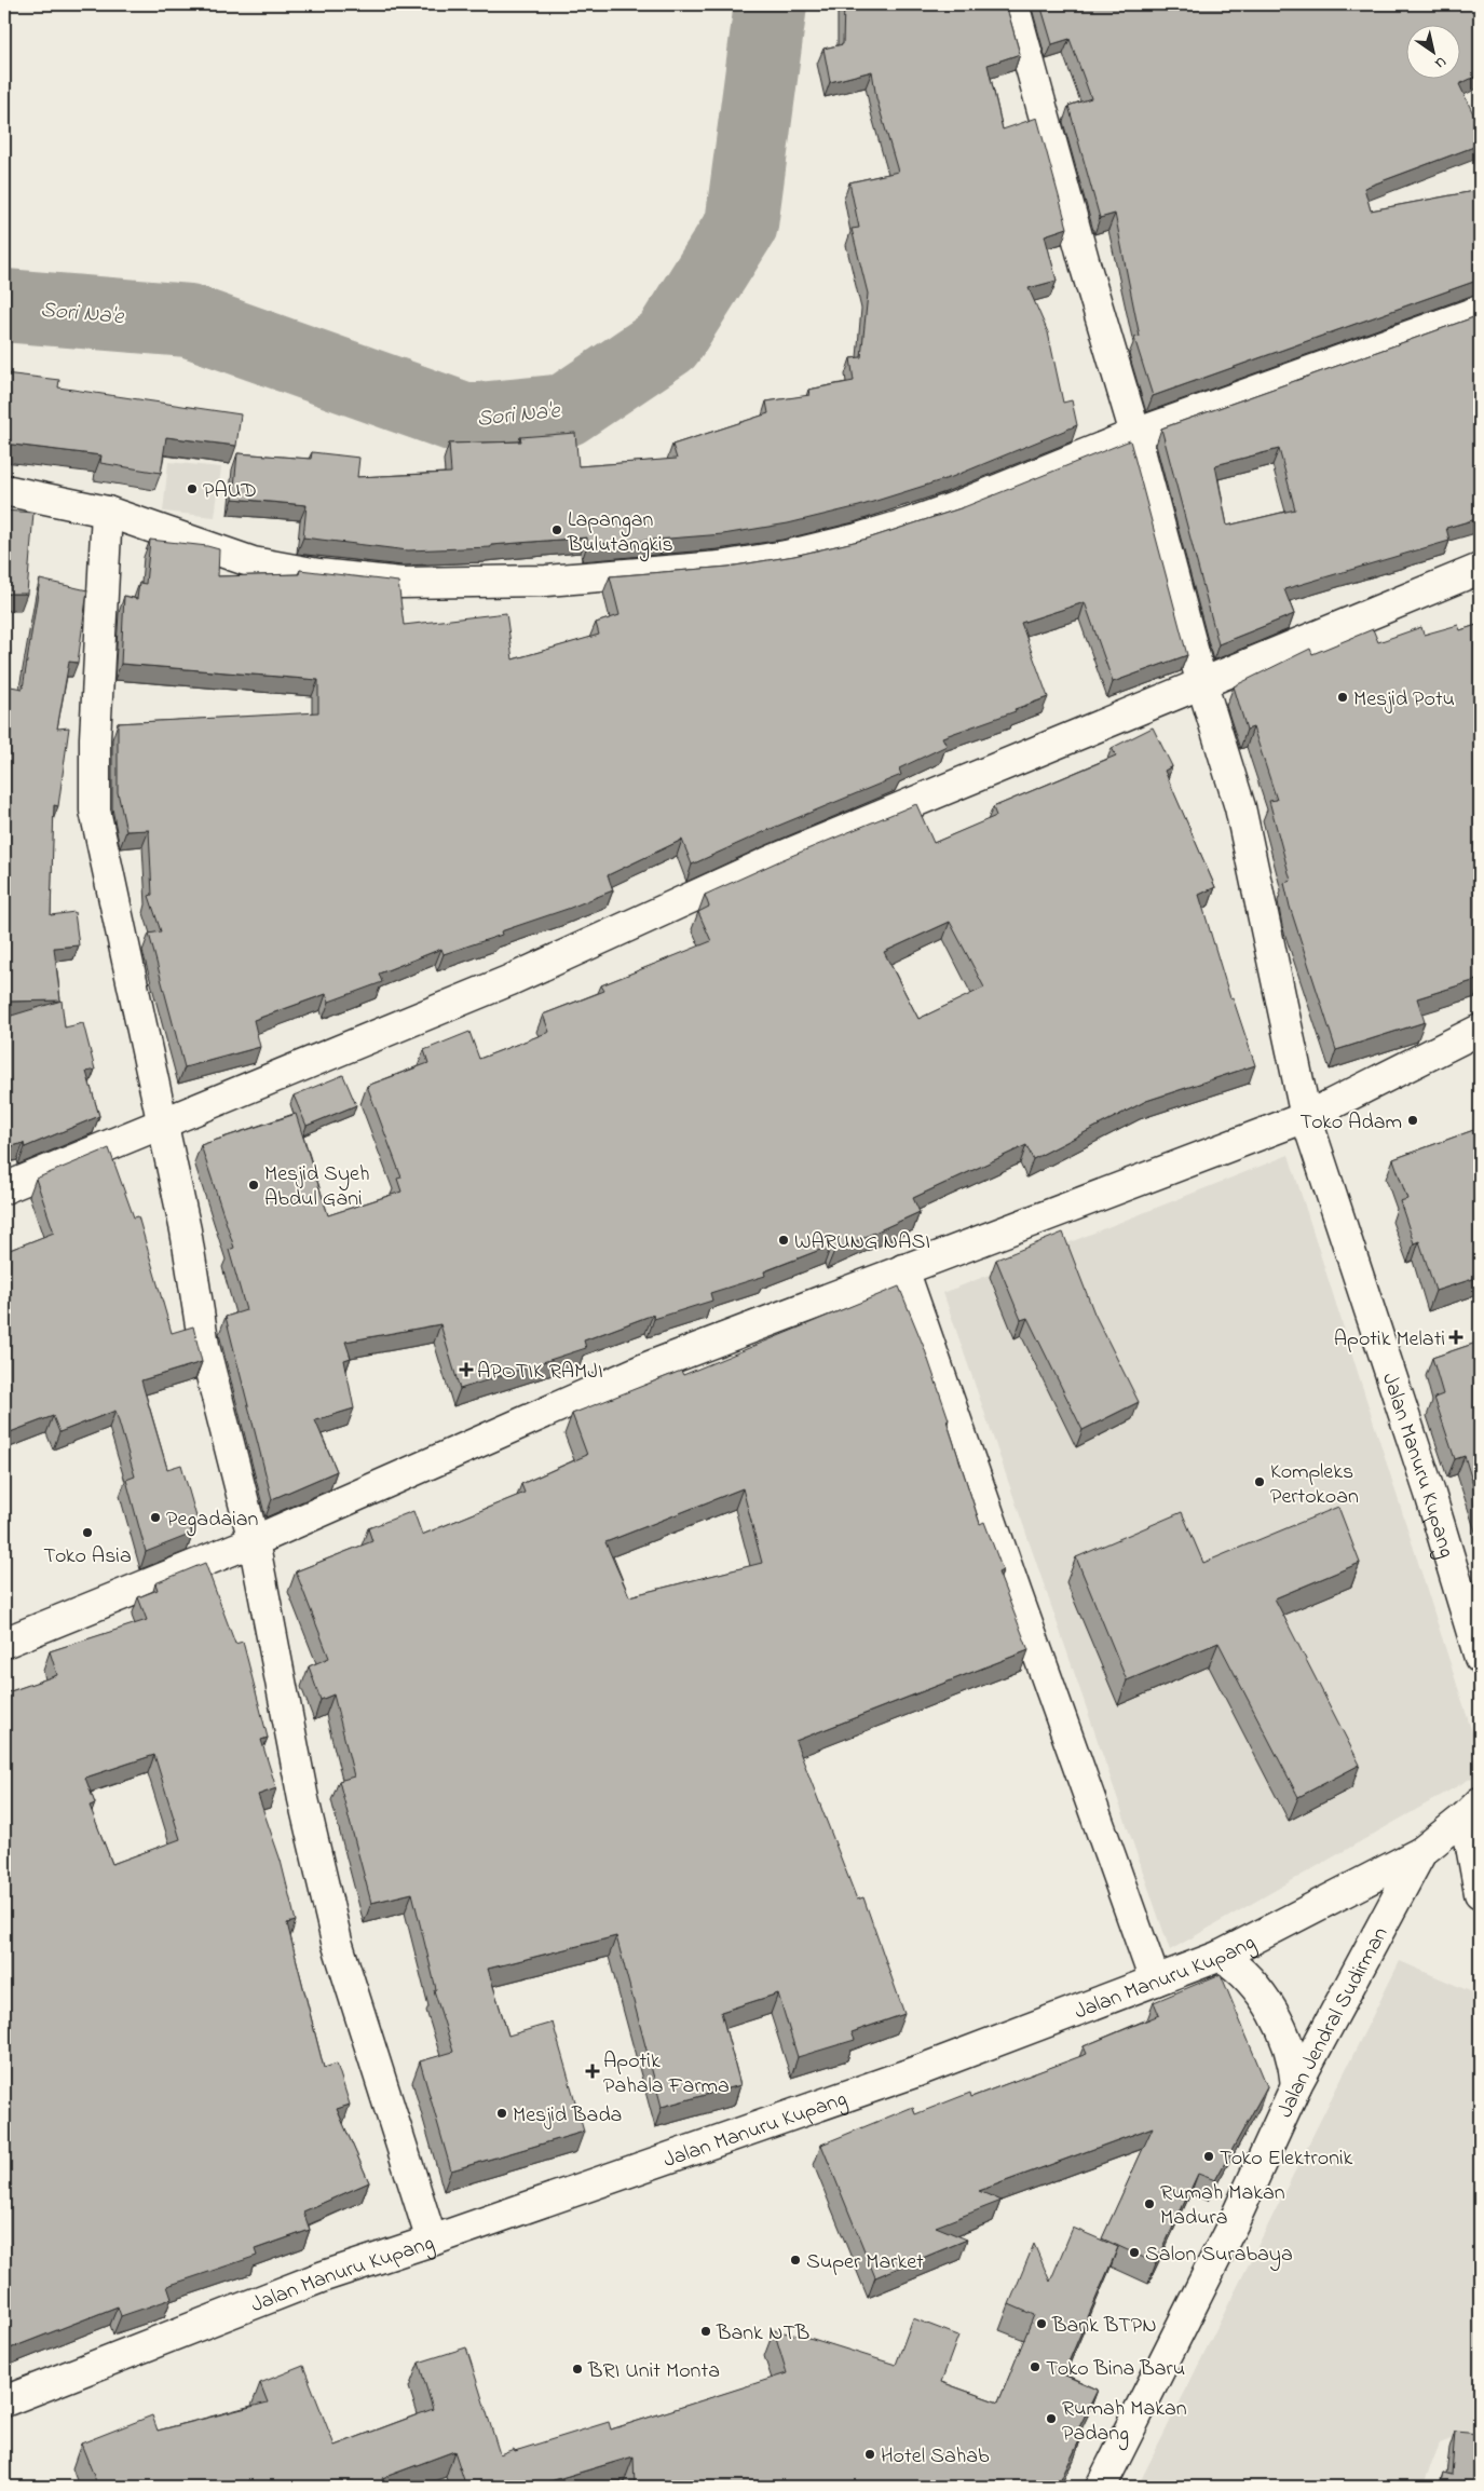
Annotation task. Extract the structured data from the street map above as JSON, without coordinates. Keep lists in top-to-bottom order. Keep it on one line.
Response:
{"streets":{"main road":["Jalan Manuru Kupang","Jalan Jendral Sudirman"]},"crossings":[["Jalan Manuru Kupang","Jalan Jendral Sudirman"]],"water":["Sori Na'e"],"places":{"other":["PAUD","Lapangan Bulutangkis","Mesjid Potu","Toko Adam","Mesjid Syeh Abdul Gani","WARUNG NASI","Kompleks Pertokoan","Pegadaian","Toko Asia","Mesjid Bada","Toko Elektronik","Rumah Makan Madura","Salon Surabaya","Super Market","Bank BTPN","Bank NTB","Toko Bina Baru","BRI Unit Monta","Rumah Makan Padang","Hotel Sahab"],"health":["Apotik Melati","APOTIK RAMJI","Apotik Pahala Farma"]},"north":"bottom right"}
